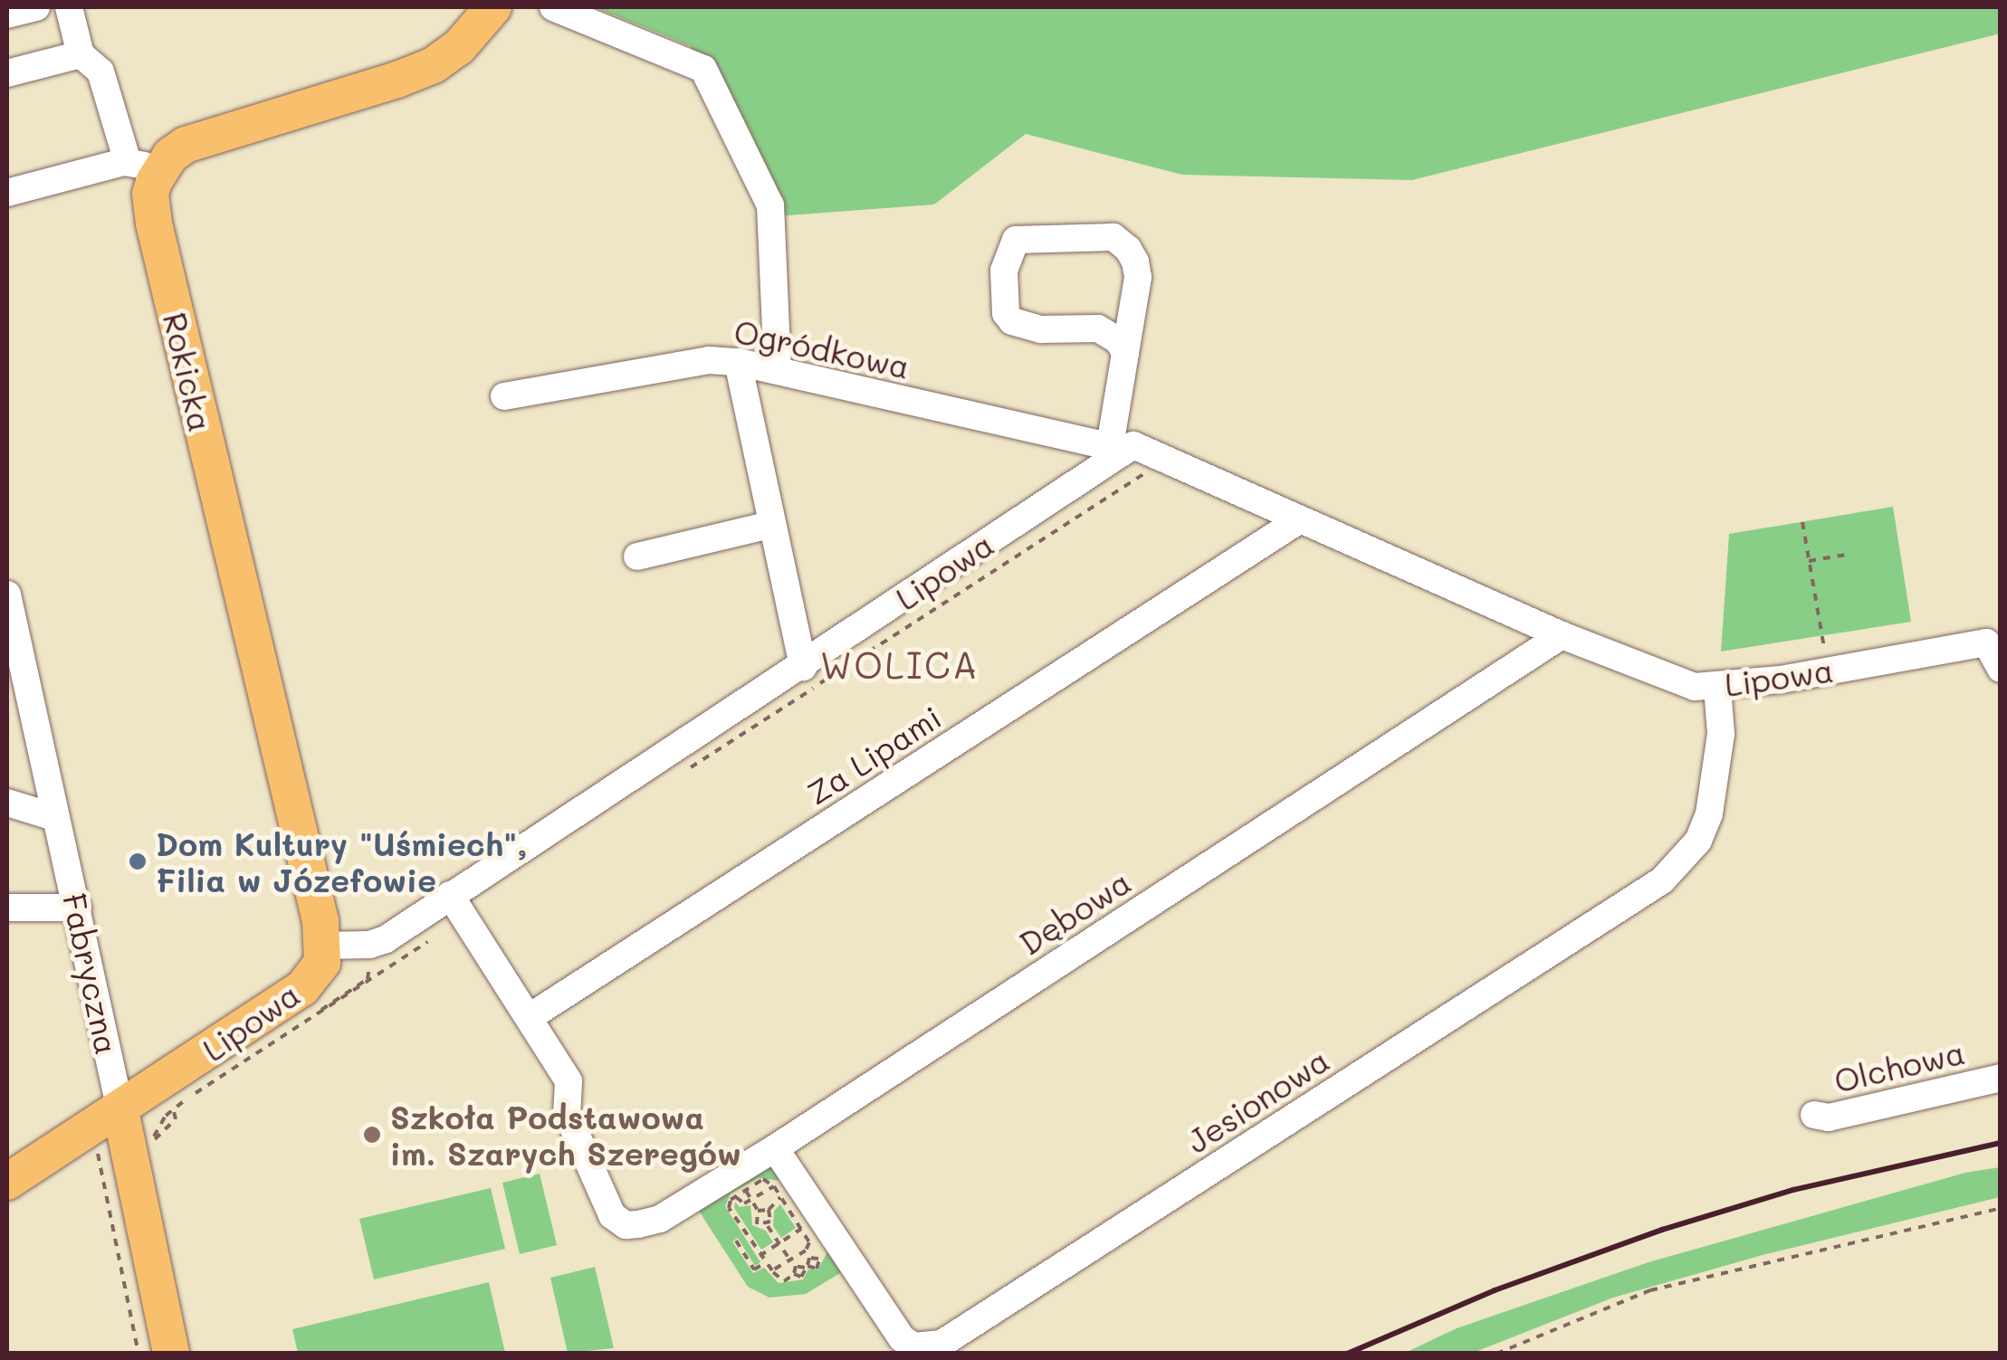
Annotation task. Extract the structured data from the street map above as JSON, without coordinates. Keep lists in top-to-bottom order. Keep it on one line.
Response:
{"streets":{"main road":["Rokicka","Lipowa","Fabryczna"],"street":["Ogródkowa","Za Lipami","Dębowa","Olchowa","Jesionowa"]},"crossings":[["Ogródkowa","Lipowa"],["Rokicka","Lipowa"],["Lipowa","Za Lipami"],["Lipowa","Dębowa"],["Lipowa","Fabryczna"],["Lipowa","Jesionowa"],["Za Lipami","Dębowa"],["Dębowa","Jesionowa"]],"districts":["WOLICA"],"places":["Dom Kultury \"Uśmiech\", Filia w Józefowie","Szkoła Podstawowa im. Szarych Szeregów"]}
